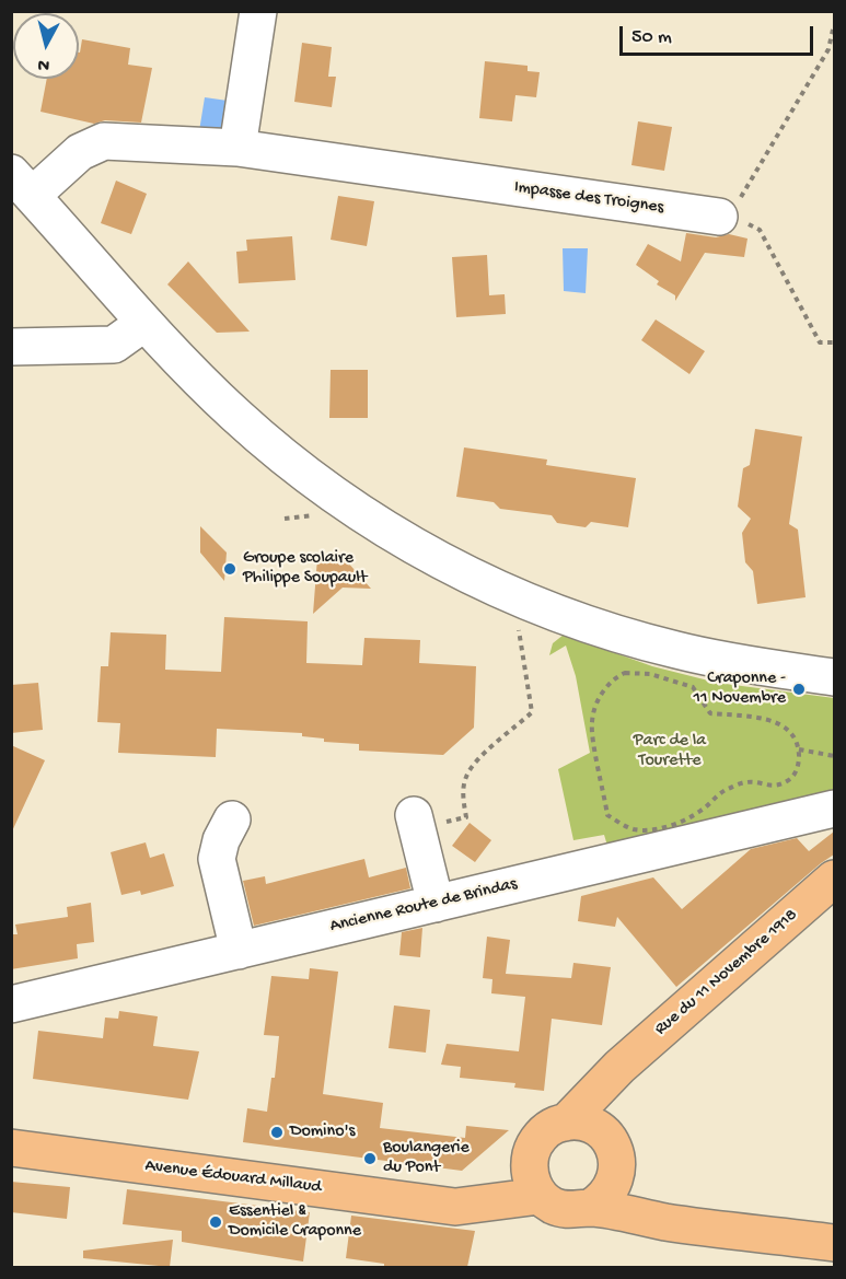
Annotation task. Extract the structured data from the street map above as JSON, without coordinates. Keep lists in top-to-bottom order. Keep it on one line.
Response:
{"streets":{"main road":["Rue du 11 Novembre 1918","Avenue Édouard Millaud"],"street":["Impasse des Troignes","Ancienne Route de Brindas"]},"crossings":[["Rue du 11 Novembre 1918","Avenue Édouard Millaud"]],"parks":["Parc de la Tourette"],"places":["Groupe scolaire Philippe Soupault","Craponne - 11 Novembre","Domino's","Boulangerie du Pont","Essentiel & Domicile Craponne"],"scale_bar":"50 m","north":"bottom"}
